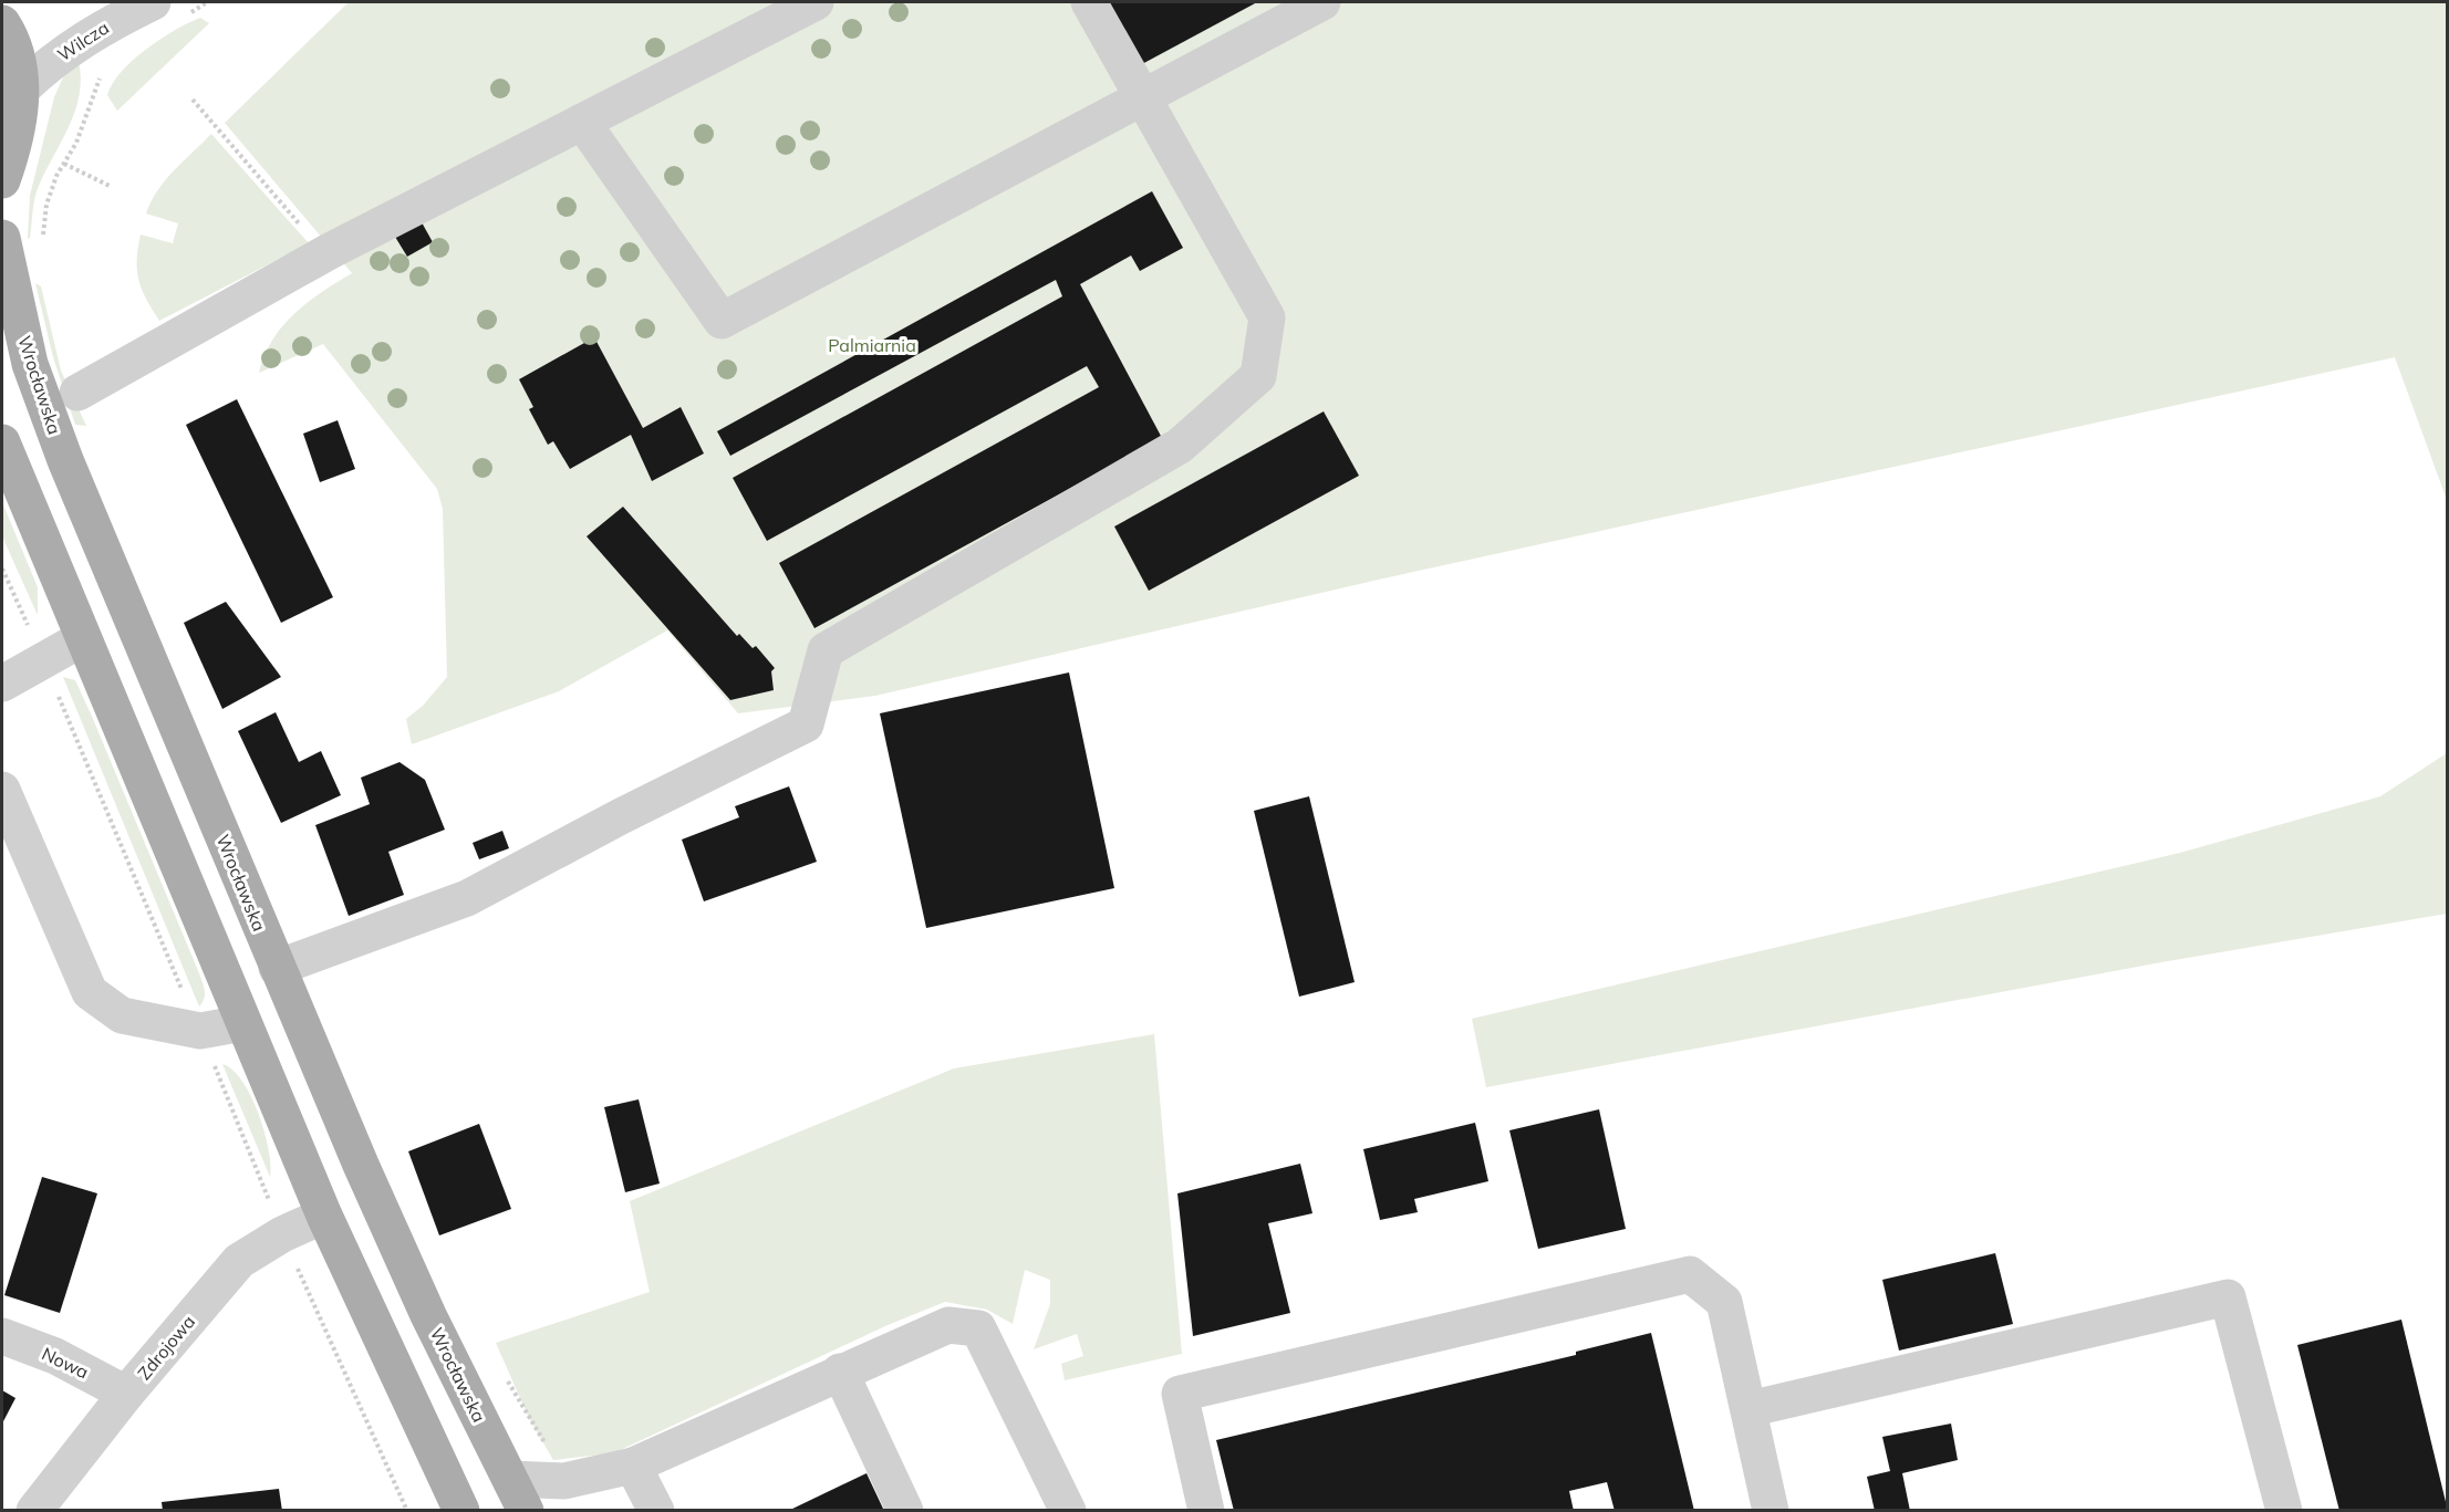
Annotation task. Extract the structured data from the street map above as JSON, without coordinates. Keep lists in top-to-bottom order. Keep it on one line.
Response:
{"streets":{"main road":["Wrocławska"],"street":["Wilcza","Zdrojowa","Nowa"]},"crossings":[["Zdrojowa","Nowa"]],"parks":["Palmiarnia"]}
